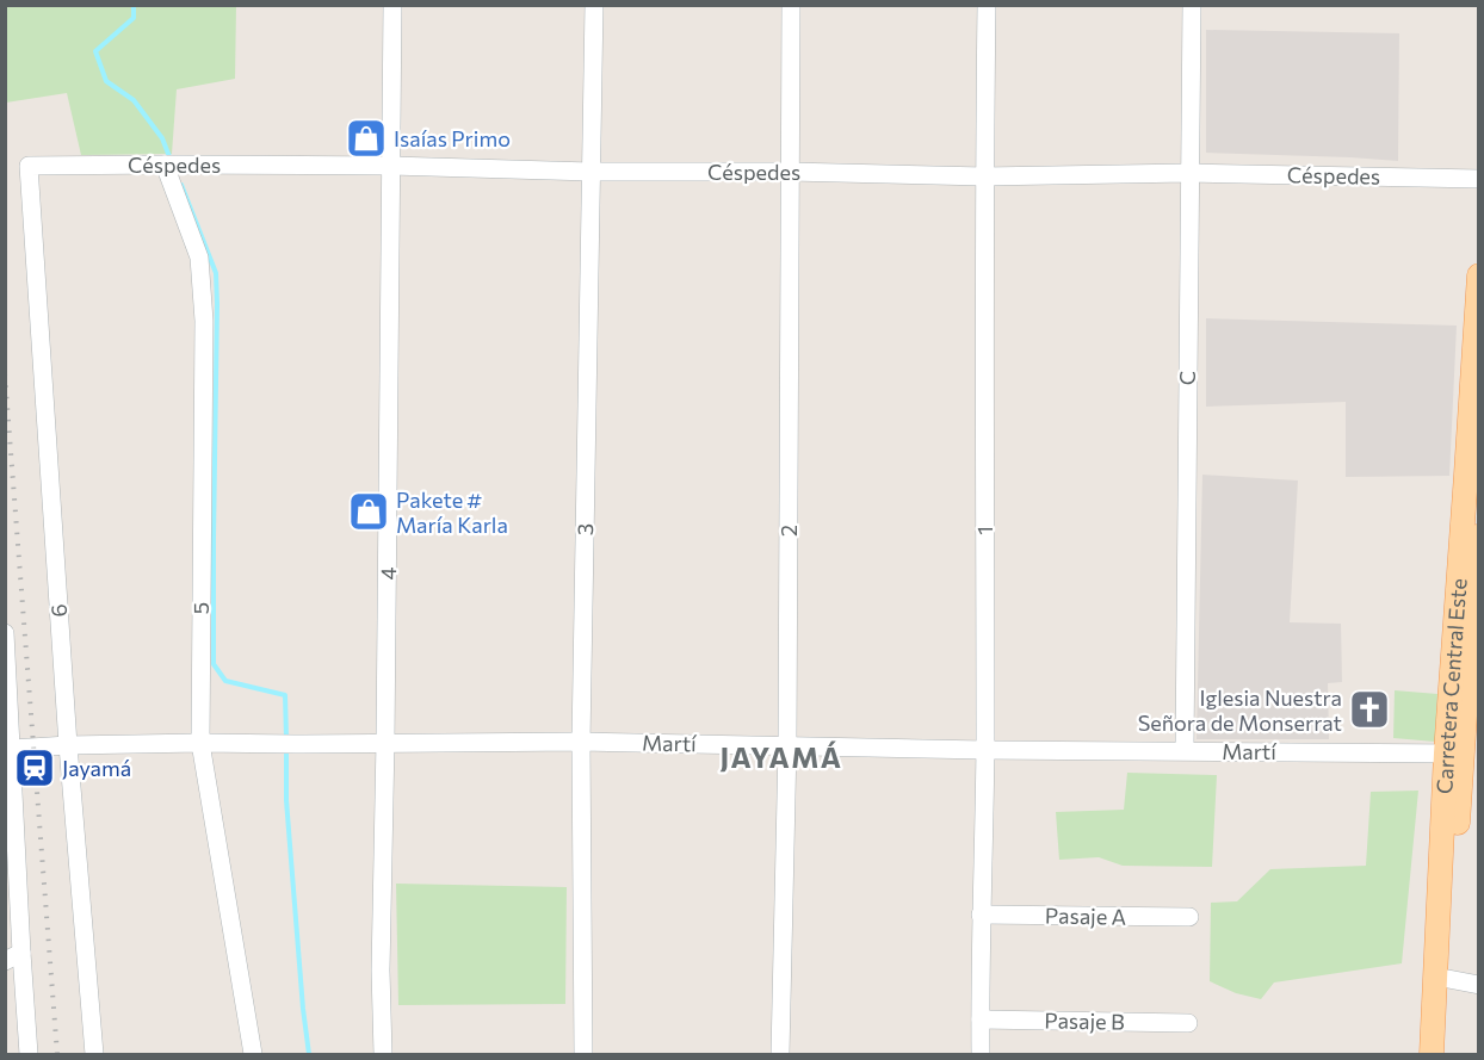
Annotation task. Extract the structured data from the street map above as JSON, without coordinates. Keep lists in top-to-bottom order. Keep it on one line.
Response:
{"streets":{"main road":["Carretera Central Este"],"street":["Céspedes","C","3","2","1","4","5","6","Martí","Pasaje A","Pasaje B"]},"crossings":[["Céspedes","C"],["Céspedes","3"],["Céspedes","2"],["Céspedes","1"],["Céspedes","4"],["Céspedes","5"],["Céspedes","6"],["C","Martí"],["3","Martí"],["2","Martí"],["1","Martí"],["1","Pasaje A"],["1","Pasaje B"],["4","Martí"],["5","Martí"],["6","Martí"],["Carretera Central Este","Martí"]],"districts":["JAYAMÁ"],"places":{"shop":["Isaías Primo","Pakete # María Karla"],"church":["Iglesia Nuestra Señora de Monserrat"],"station":["Jayamá"]}}
